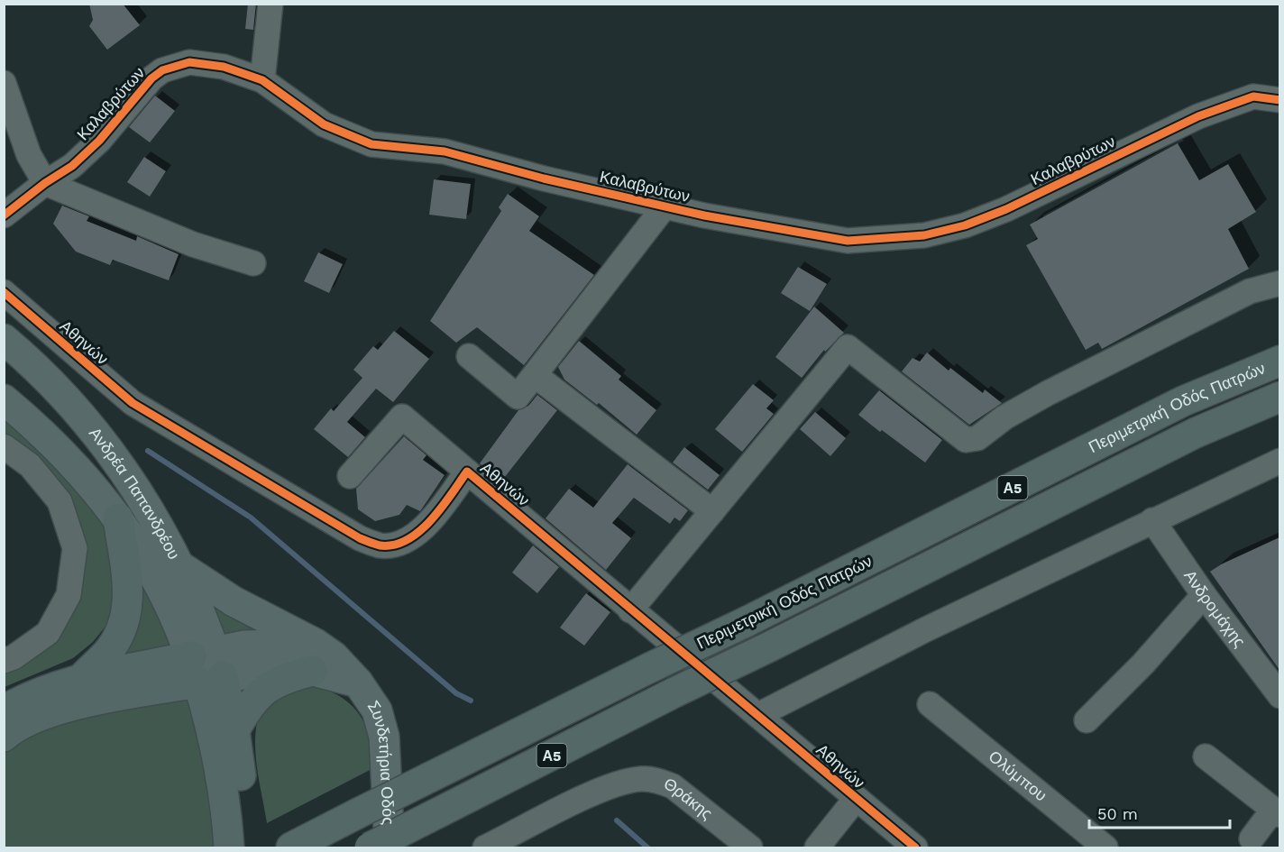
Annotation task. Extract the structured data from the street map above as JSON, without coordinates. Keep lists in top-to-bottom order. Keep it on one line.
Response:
{"streets":{"highway":["Περιμετρική Οδός Πατρών","Α5"],"main road":["Ανδρέα Παπανδρέου","Συνδετήρια Οδός"],"street":["Καλαβρύτων","Αθηνών","Ανδρομάχης","Ολύμπου","Θράκης"]},"crossings":[["Ανδρέα Παπανδρέου","Συνδετήρια Οδός"]],"scale_bar":"50 m"}
